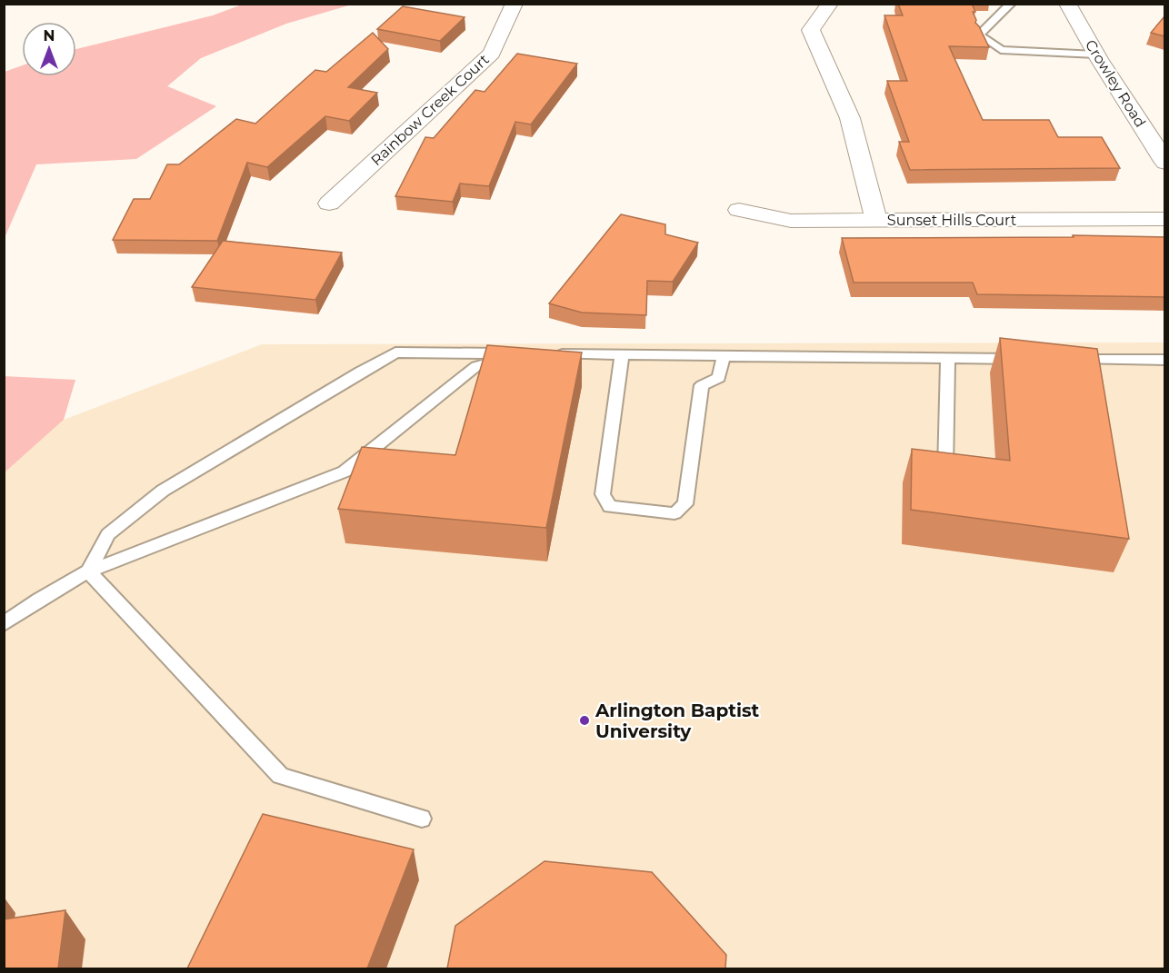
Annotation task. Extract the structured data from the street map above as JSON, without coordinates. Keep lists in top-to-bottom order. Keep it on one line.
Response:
{"streets":{"street":["Crowley Road","Rainbow Creek Court","Sunset Hills Court"]},"places":["Arlington Baptist University"],"north":"top"}
